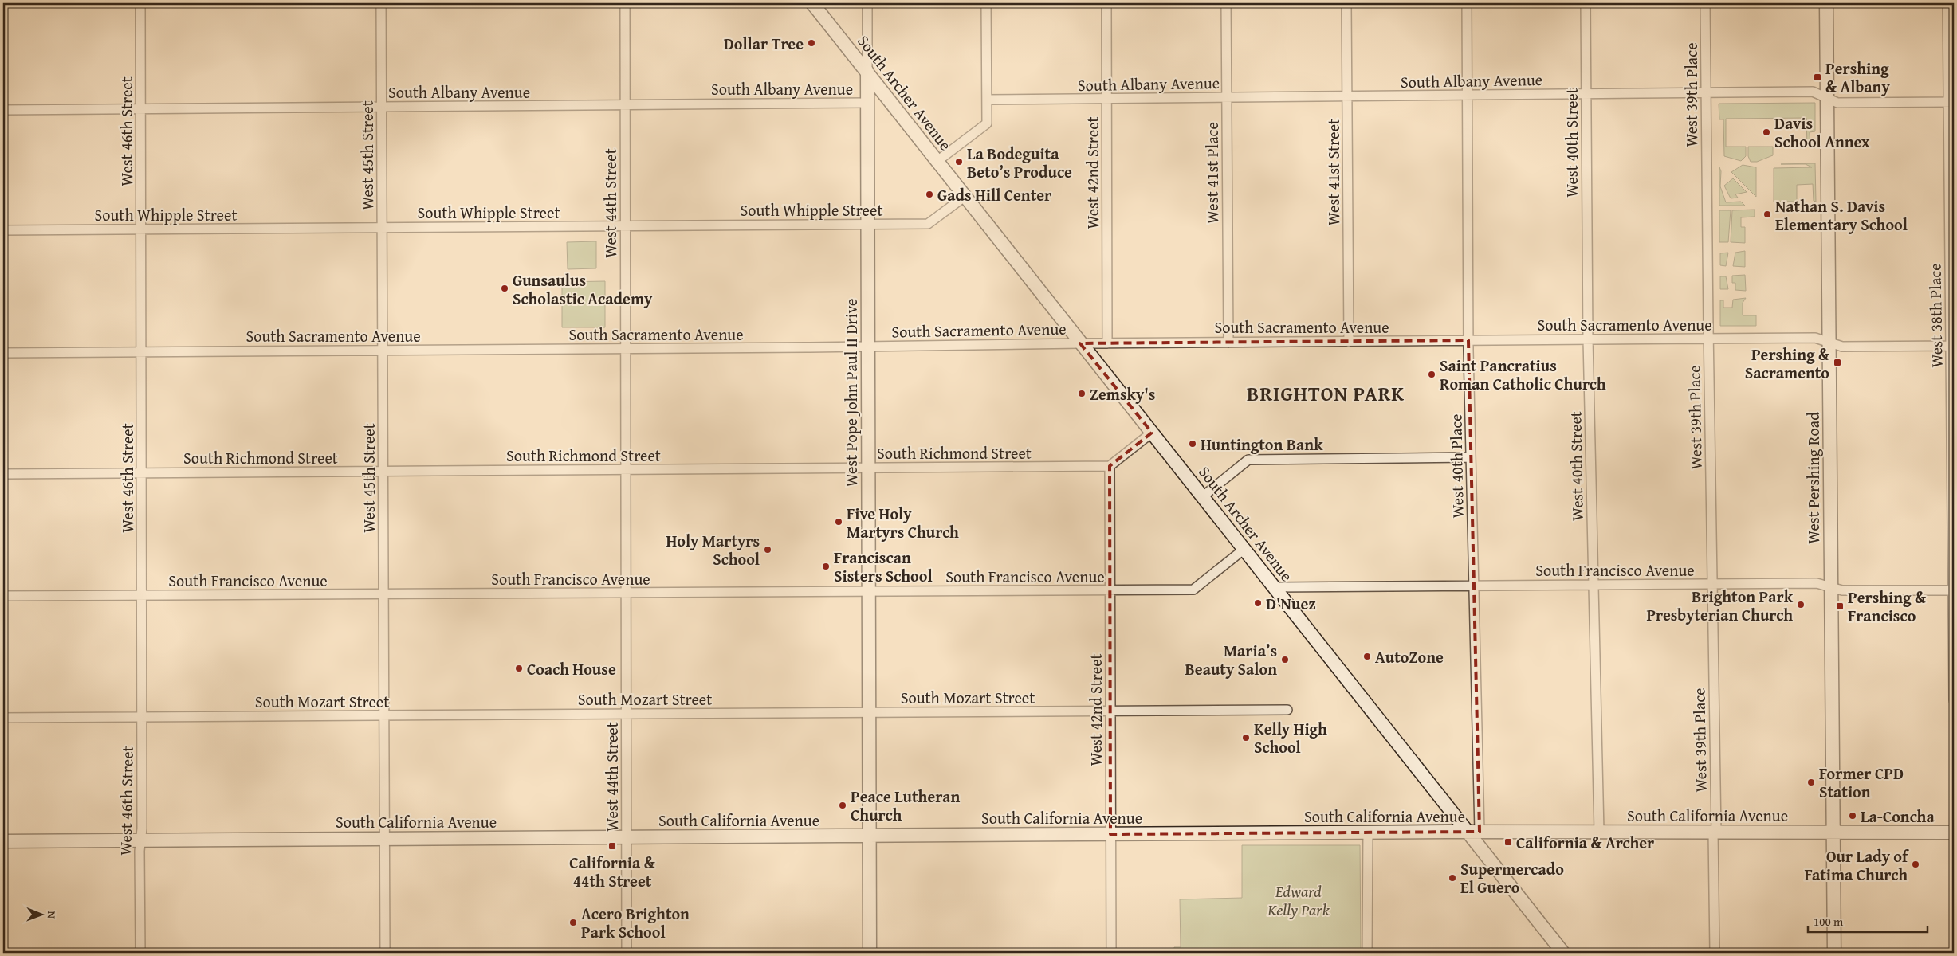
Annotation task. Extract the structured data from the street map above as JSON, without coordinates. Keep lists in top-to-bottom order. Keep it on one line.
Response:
{"streets":{"main road":["South Archer Avenue","West Pope John Paul II Drive","West Pershing Road","South California Avenue"],"street":["South Albany Avenue","West 39th Place","West 46th Street","West 40th Street","West 45th Street","West 41st Street","West 42nd Street","West 41st Place","West 44th Street","South Whipple Street","West 38th Place","South Sacramento Avenue","South Richmond Street","West 40th Place","South Francisco Avenue","South Mozart Street"]},"crossings":[["South Albany Avenue","West 39th Place"],["South Albany Avenue","West 46th Street"],["South Albany Avenue","West 40th Street"],["South Albany Avenue","West 45th Street"],["South Albany Avenue","West 41st Street"],["South Albany Avenue","West 42nd Street"],["South Albany Avenue","West 41st Place"],["South Albany Avenue","West 44th Street"],["South Albany Avenue","West 38th Place"],["South Albany Avenue","West Pope John Paul II Drive"],["South Albany Avenue","West 40th Place"],["South Albany Avenue","West Pershing Road"],["South Archer Avenue","South Whipple Street"],["South Archer Avenue","South Sacramento Avenue"],["South Archer Avenue","West Pope John Paul II Drive"],["South Archer Avenue","West 40th Place"],["South Archer Avenue","South Francisco Avenue"],["South Archer Avenue","South California Avenue"],["West 39th Place","South Sacramento Avenue"],["West 39th Place","South Francisco Avenue"],["West 39th Place","South California Avenue"],["West 46th Street","South Whipple Street"],["West 46th Street","South Sacramento Avenue"],["West 46th Street","South Richmond Street"],["West 46th Street","South Francisco Avenue"],["West 46th Street","South Mozart Street"],["West 46th Street","South California Avenue"],["West 40th Street","South Sacramento Avenue"],["West 40th Street","South Francisco Avenue"],["West 40th Street","South California Avenue"],["West 45th Street","South Whipple Street"],["West 45th Street","South Sacramento Avenue"],["West 45th Street","South Richmond Street"],["West 45th Street","South Francisco Avenue"],["West 45th Street","South Mozart Street"],["West 45th Street","South California Avenue"],["West 41st Street","South Sacramento Avenue"],["West 42nd Street","South Sacramento Avenue"],["West 42nd Street","South Richmond Street"],["West 42nd Street","South Francisco Avenue"],["West 42nd Street","South Mozart Street"],["West 42nd Street","South California Avenue"],["West 41st Place","South Sacramento Avenue"],["West 44th Street","South Whipple Street"],["West 44th Street","South Sacramento Avenue"],["West 44th Street","South Richmond Street"],["West 44th Street","South Francisco Avenue"],["West 44th Street","South Mozart Street"],["West 44th Street","South California Avenue"],["South Whipple Street","West Pope John Paul II Drive"],["West 38th Place","South Sacramento Avenue"],["West 38th Place","South Francisco Avenue"],["South Sacramento Avenue","West Pope John Paul II Drive"],["South Sacramento Avenue","West 40th Place"],["South Sacramento Avenue","West Pershing Road"],["West Pope John Paul II Drive","South Richmond Street"],["West Pope John Paul II Drive","South Francisco Avenue"],["West Pope John Paul II Drive","South Mozart Street"],["West Pope John Paul II Drive","South California Avenue"],["West 40th Place","South Francisco Avenue"],["West 40th Place","South California Avenue"],["West Pershing Road","South Francisco Avenue"],["West Pershing Road","South California Avenue"]],"districts":["BRIGHTON PARK"],"parks":["Edward Kelly Park"],"places":{"other":["Dollar Tree","Davis School Annex","La Bodeguita Beto’s Produce","Gads Hill Center","Nathan S. Davis Elementary School","Gunsaulus Scholastic Academy","Saint Pancratius Roman Catholic Church","Zemsky's","Huntington Bank","Five Holy Martyrs Church","Holy Martyrs School","Franciscan Sisters School","D'Nuez","Brighton Park Presbyterian Church","AutoZone","Maria’s Beauty Salon","Coach House","Kelly High School","Former CPD Station","Peace Lutheran Church","La-Concha","Our Lady of Fatima Church","Supermercado El Guero","Acero Brighton Park School"],"transit":["Pershing & Albany","Pershing & Sacramento","Pershing & Francisco","California & Archer","California & 44th Street"]},"scale_bar":"100 m","north":"right"}
